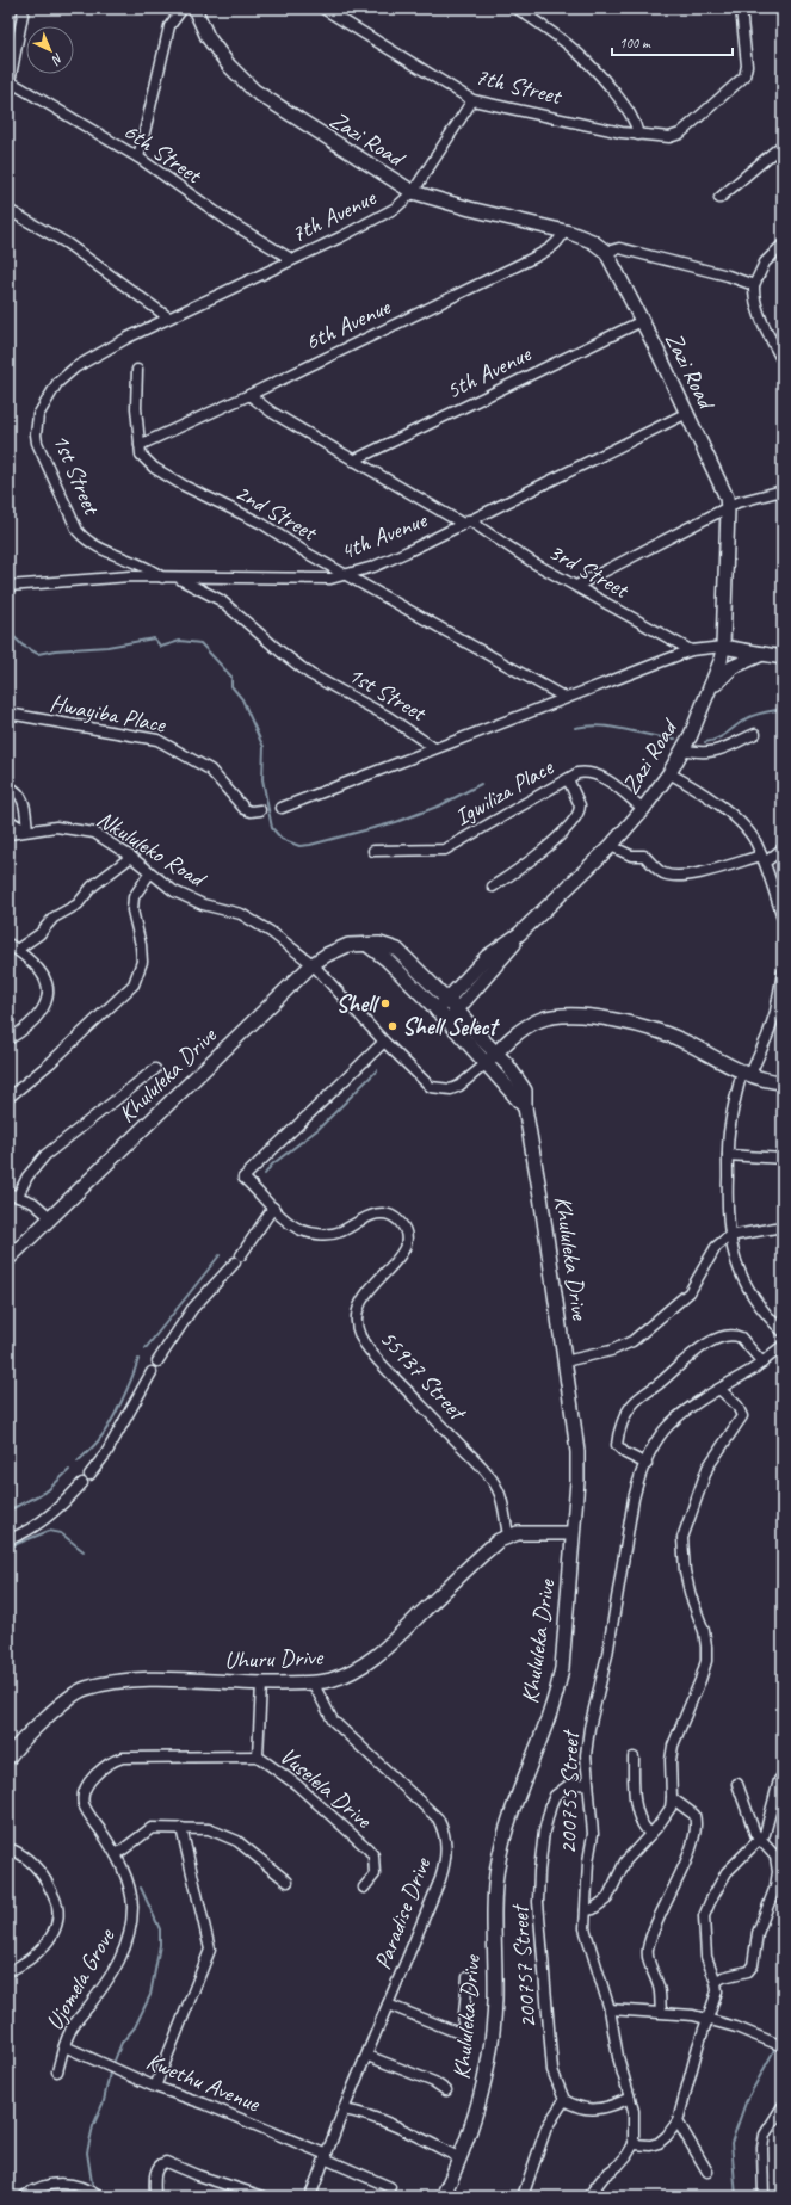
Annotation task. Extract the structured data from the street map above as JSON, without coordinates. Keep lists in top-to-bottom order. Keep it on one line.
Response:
{"streets":{"street":["7th Street","Zazi Road","6th Street","7th Avenue","6th Avenue","5th Avenue","1st Street","2nd Street","4th Avenue","3rd Street","Hwayiba Place","Igwiliza Place","Nkululeko Road","Khululeka Drive","55937 Street","Uhuru Drive","Vuselela Drive","200755 Street","Paradise Drive","200757 Street","Ujomela Grove","Kwethu Avenue"]},"crossings":[["7th Street","7th Avenue"],["Zazi Road","7th Avenue"],["Zazi Road","6th Avenue"],["Zazi Road","5th Avenue"],["Zazi Road","1st Street"],["Zazi Road","4th Avenue"],["Zazi Road","Igwiliza Place"],["Zazi Road","Khululeka Drive"],["6th Street","7th Avenue"],["7th Avenue","1st Street"],["6th Avenue","2nd Street"],["6th Avenue","3rd Street"],["5th Avenue","3rd Street"],["1st Street","2nd Street"],["1st Street","4th Avenue"],["1st Street","3rd Street"],["2nd Street","4th Avenue"],["4th Avenue","3rd Street"],["Nkululeko Road","Khululeka Drive"],["Nkululeko Road","55937 Street"],["55937 Street","Uhuru Drive"],["Uhuru Drive","Vuselela Drive"],["Uhuru Drive","Paradise Drive"],["Vuselela Drive","Ujomela Grove"],["200755 Street","200757 Street"],["Paradise Drive","Kwethu Avenue"],["Ujomela Grove","Kwethu Avenue"]],"places":["Shell","Shell Select"],"scale_bar":"100 m","north":"bottom right"}
